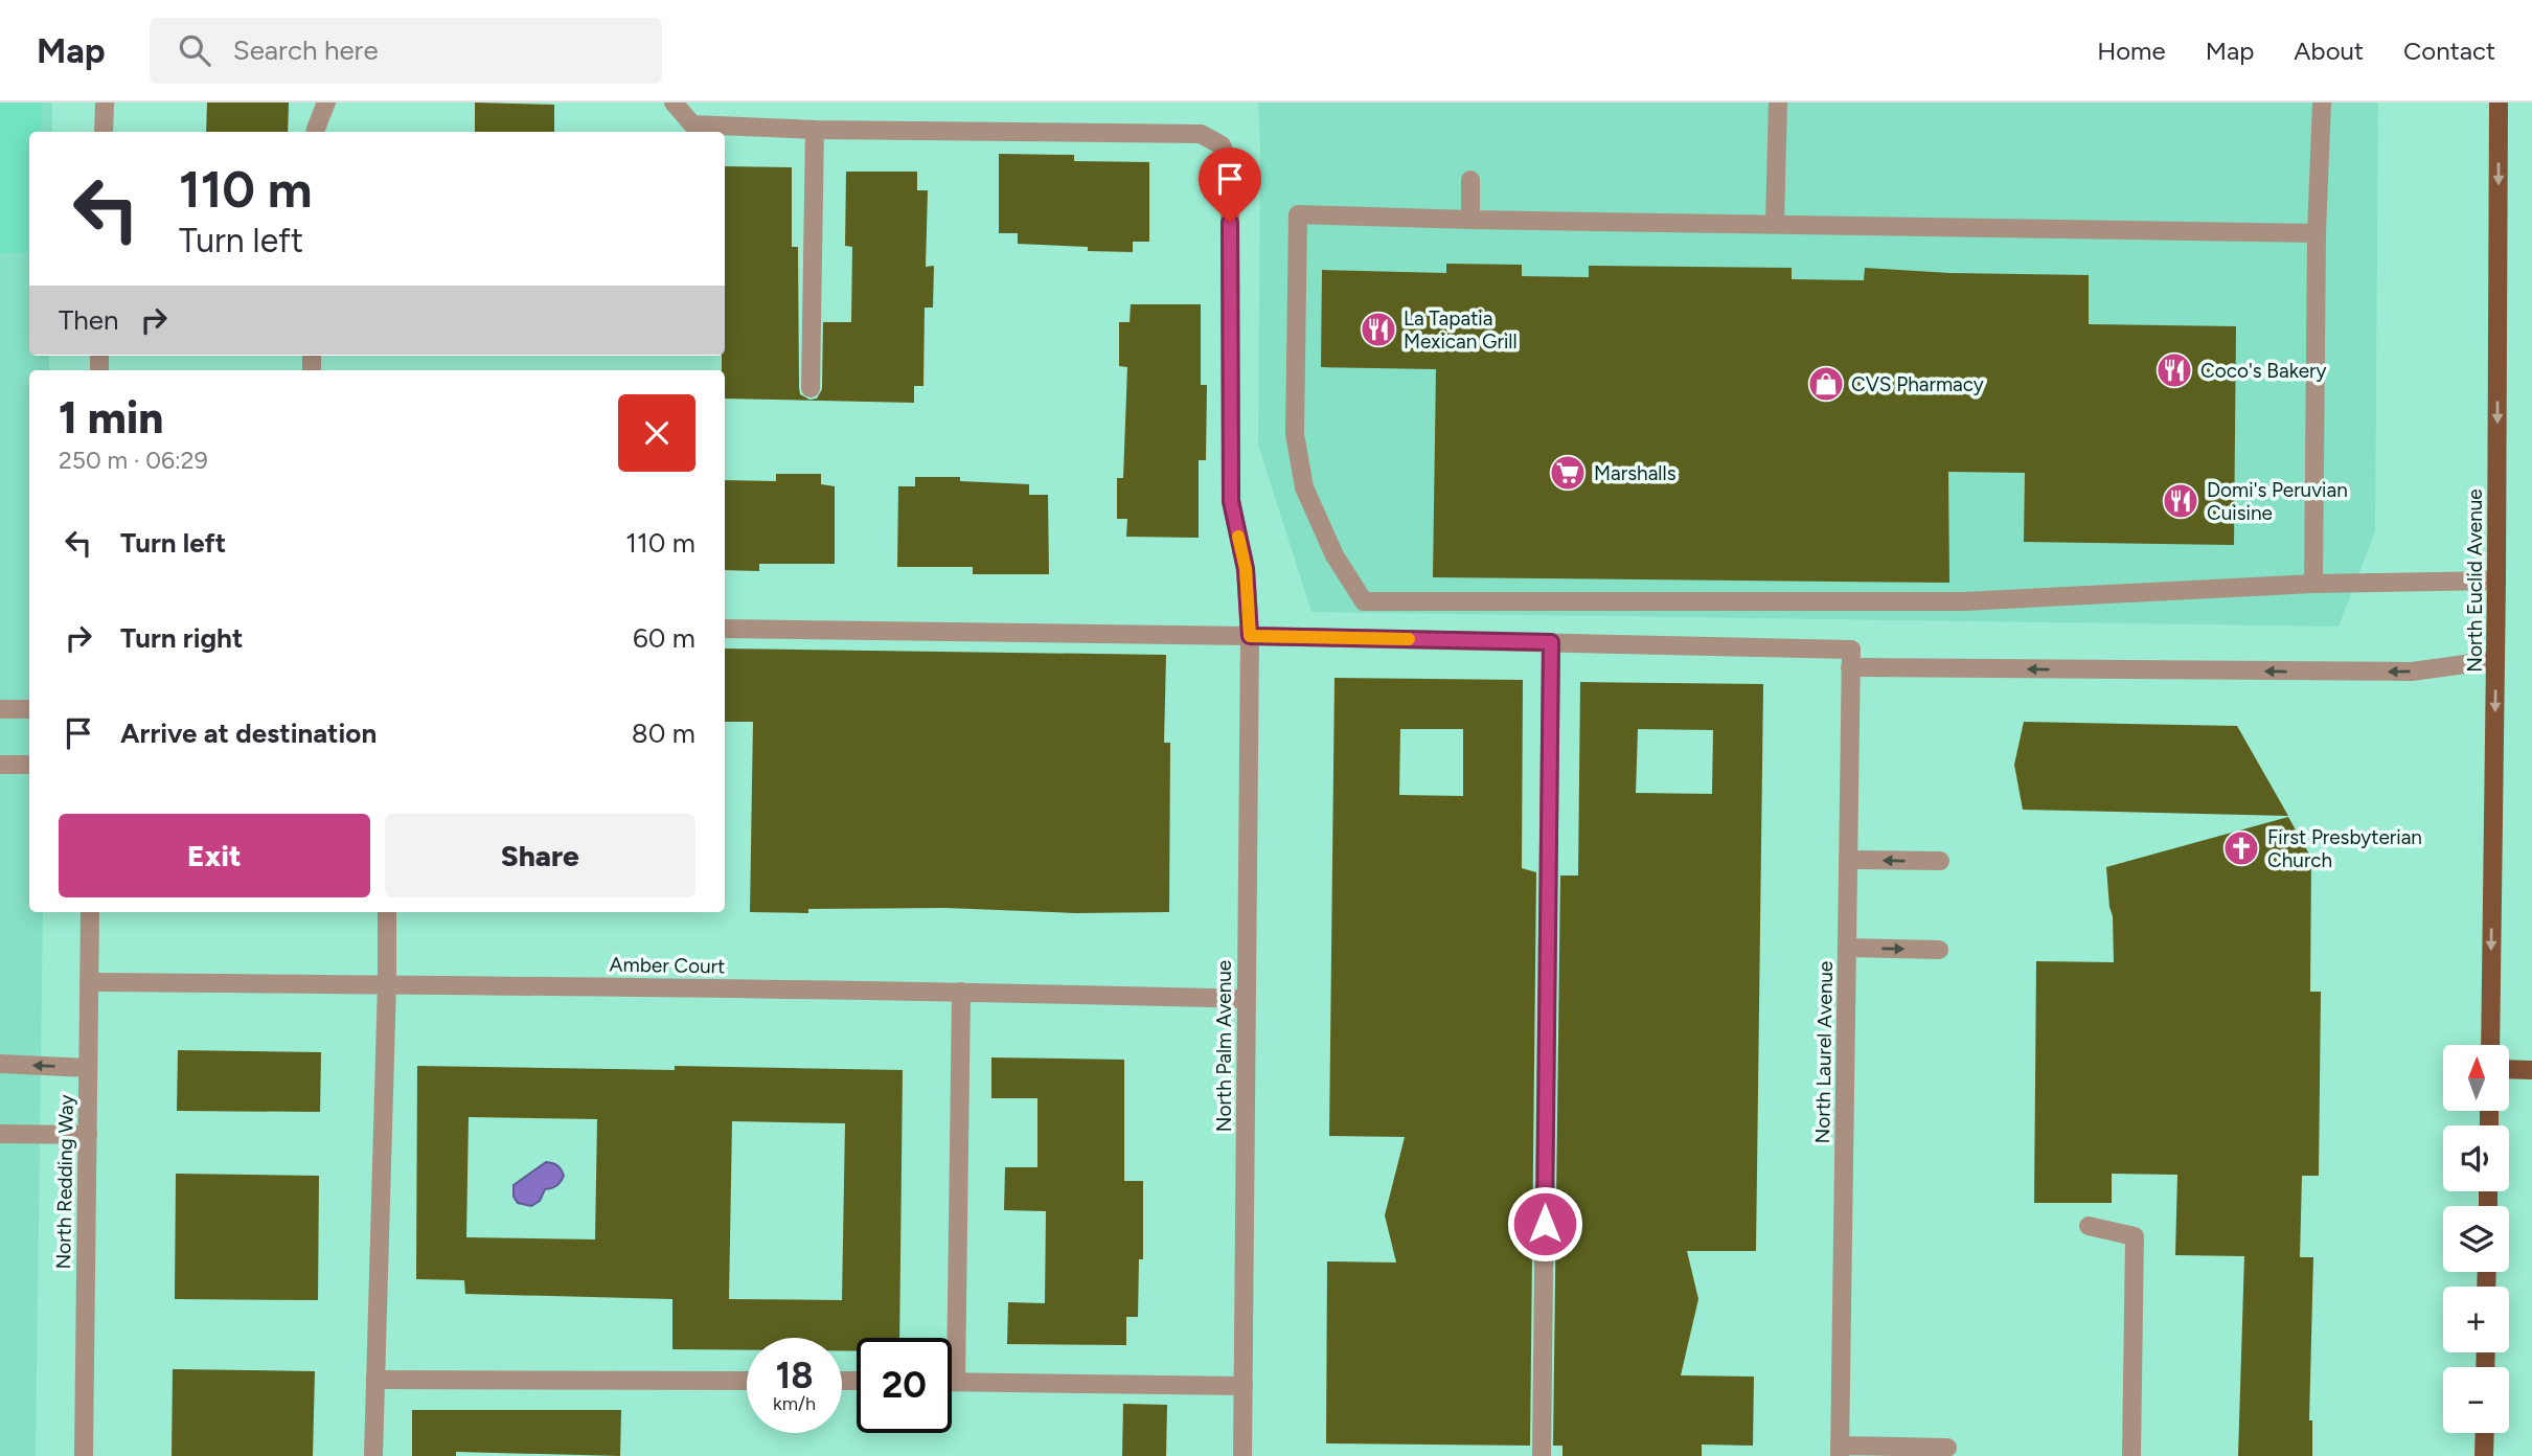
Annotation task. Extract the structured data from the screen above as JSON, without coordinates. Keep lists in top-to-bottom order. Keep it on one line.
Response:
{"streets":{"main road":["North Euclid Avenue"],"street":["Amber Court","North Palm Avenue","North Laurel Avenue","North Redding Way"]},"crossings":[["Amber Court","North Palm Avenue"],["Amber Court","North Redding Way"]],"one_way":["North Euclid Avenue"],"places":{"restaurant":["La Tapatia Mexican Grill","Coco's Bakery","Domi's Peruvian Cuisine"],"shop":["CVS Pharmacy"],"supermarket":["Marshalls"],"church":["First Presbyterian Church"]},"north":"top","page":{"header":"Map","search":"Search here","nav":["Home","Map","About","Contact"],"turn":["110 m","Turn left"],"then":"Then","heading":["1 min","250 m · 06:29"],"list":[{"name":"Turn left","value":"110 m"},{"name":"Turn right","value":"60 m"},{"name":"Arrive at destination","value":"80 m"}],"buttons":["Exit","Share"],"map_buttons":["+","−"],"speed":"18 km/h","limit":"20"}}
